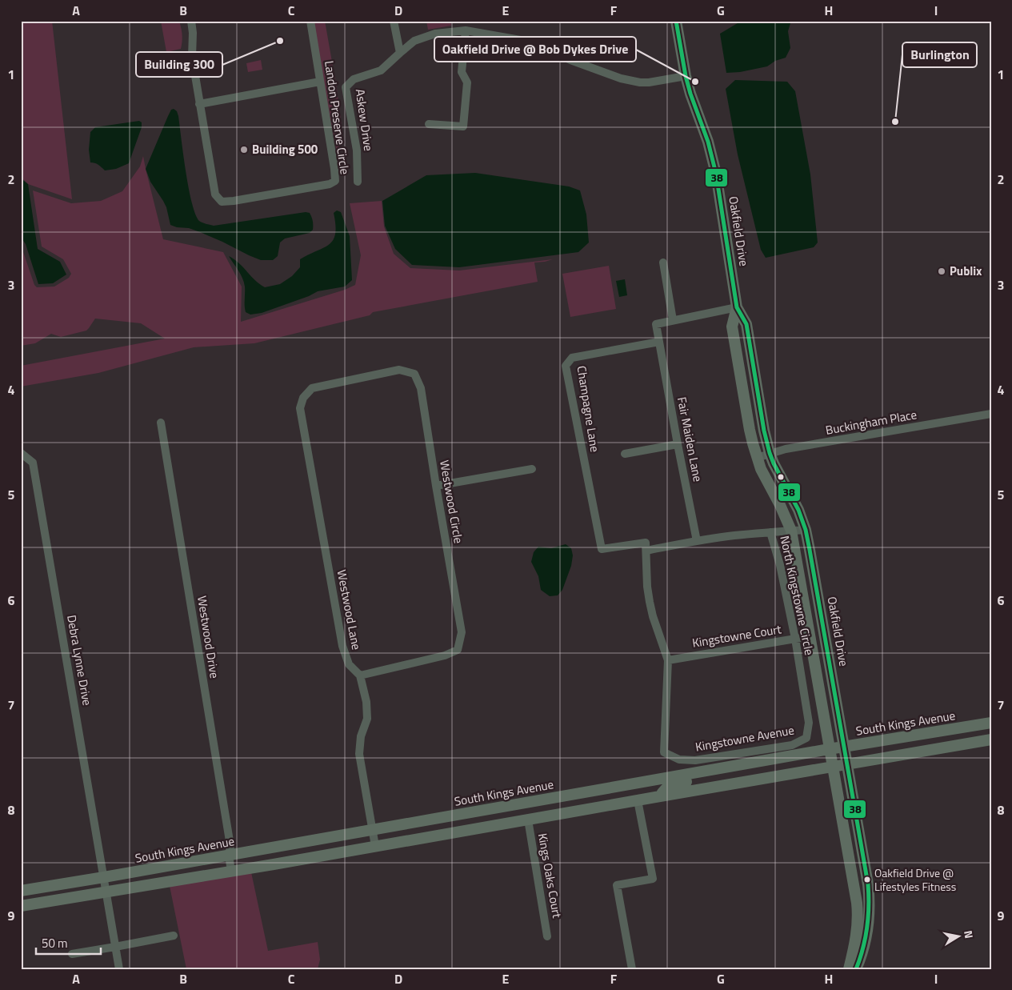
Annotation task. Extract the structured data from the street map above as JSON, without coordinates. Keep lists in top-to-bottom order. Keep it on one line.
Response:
{"streets":{"main road":["Oakfield Drive","South Kings Avenue"],"street":["Landon Preserve Circle","Askew Drive","Champagne Lane","Buckingham Place","Fair Maiden Lane","Westwood Circle","North Kingstowne Circle","Westwood Lane","Kingstowne Court","Westwood Drive","Debra Lynne Drive","Kingstowne Avenue","Kings Oaks Court"]},"crossings":[["Oakfield Drive","Buckingham Place"],["Oakfield Drive","Kingstowne Court"],["Oakfield Drive","South Kings Avenue"],["Champagne Lane","Fair Maiden Lane"],["Fair Maiden Lane","North Kingstowne Circle"],["Westwood Circle","Westwood Lane"],["North Kingstowne Circle","Kingstowne Court"],["North Kingstowne Circle","Kingstowne Avenue"],["Westwood Lane","South Kings Avenue"],["Kingstowne Court","Kingstowne Avenue"],["Westwood Drive","South Kings Avenue"],["Debra Lynne Drive","South Kings Avenue"]],"places":["Building 300","Oakfield Drive @ Bob Dykes Drive","Burlington","Building 500","Publix","Oakfield Drive @ Lifestyles Fitness"],"lines":["transit line 38"],"scale_bar":"50 m","north":"right","grid":{"columns":["A","B","C","D","E","F","G","H","I"],"rows":["1","2","3","4","5","6","7","8","9"]}}
